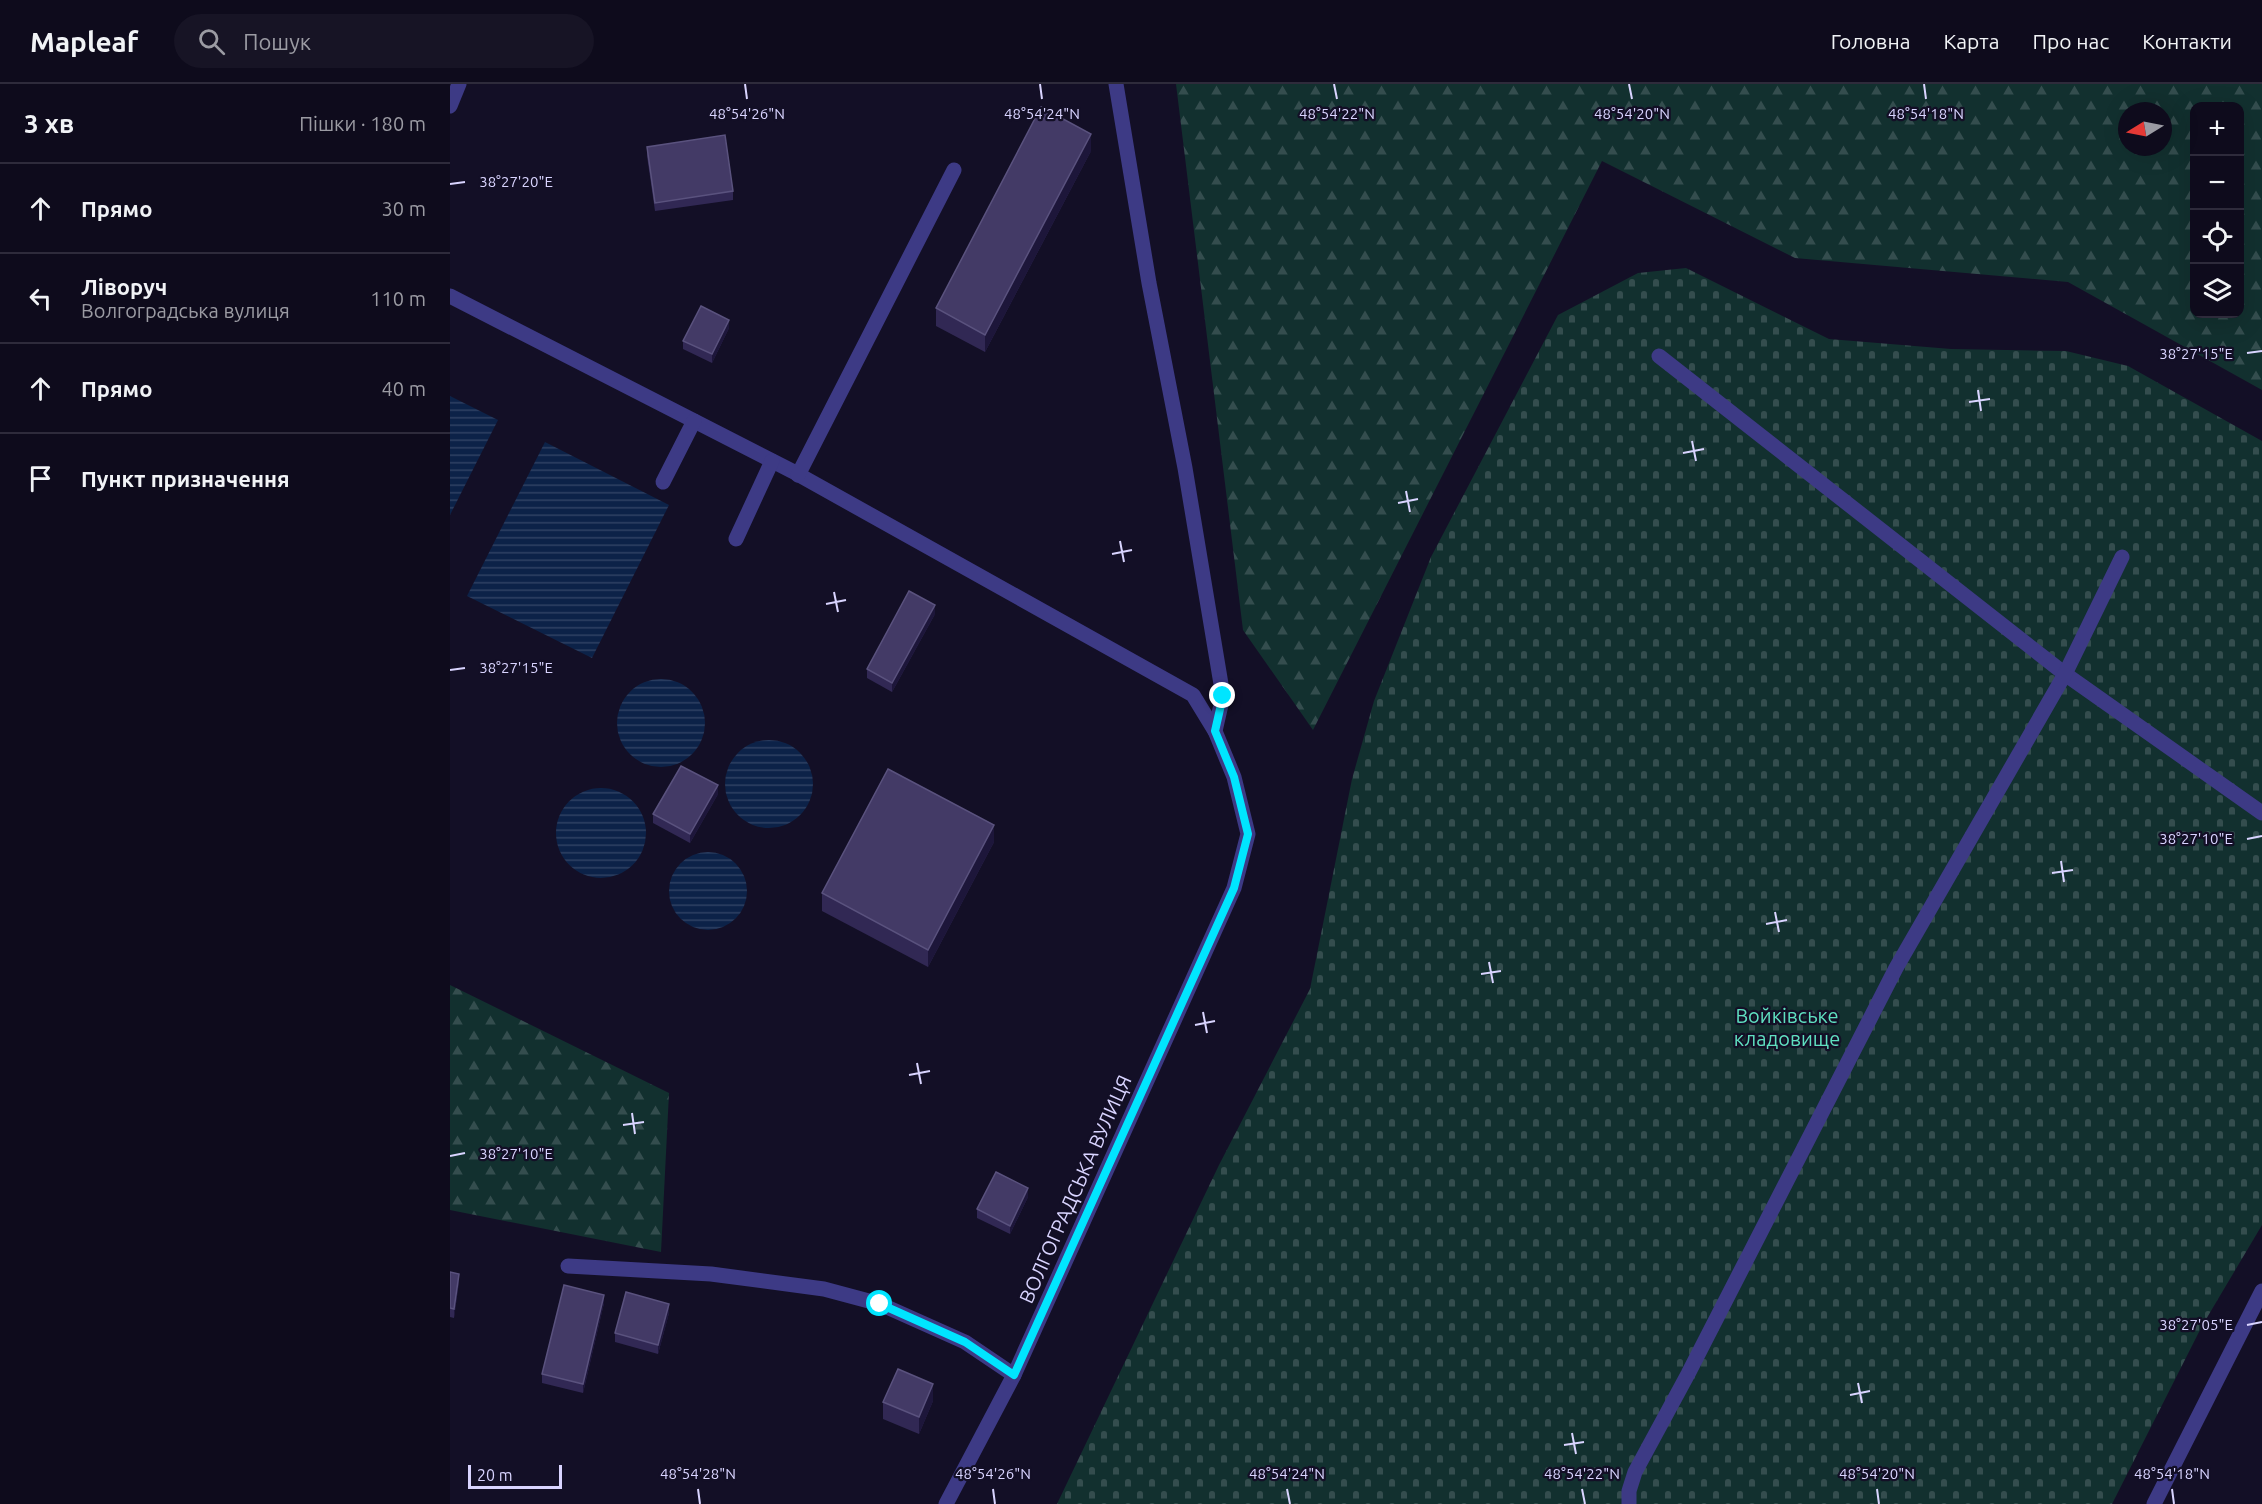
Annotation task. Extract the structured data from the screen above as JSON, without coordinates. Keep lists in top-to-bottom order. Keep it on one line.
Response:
{"streets":{"street":["ВОЛГОГРАДСЬКА ВУЛИЦЯ"]},"parks":["Войківське кладовище"],"scale_bar":"20 m","north":"left","page":{"header":"Mapleaf","search":"Пошук","nav":["Головна","Карта","Про нас","Контакти"],"heading":["3 хв","Пішки · 180 m"],"map_buttons":["+","−"],"list":[["Прямо","30 m"],["Ліворуч","Волгоградська вулиця","110 m"],["Прямо","40 m"],"Пункт призначення"],"scale":"20 m"},"coordinates":["48°54'26\"N","48°54'24\"N","48°54'22\"N","48°54'20\"N","48°54'18\"N","38°27'20\"E","38°27'15\"E","38°27'10\"E","38°27'05\"E","48°54'28\"N"]}
